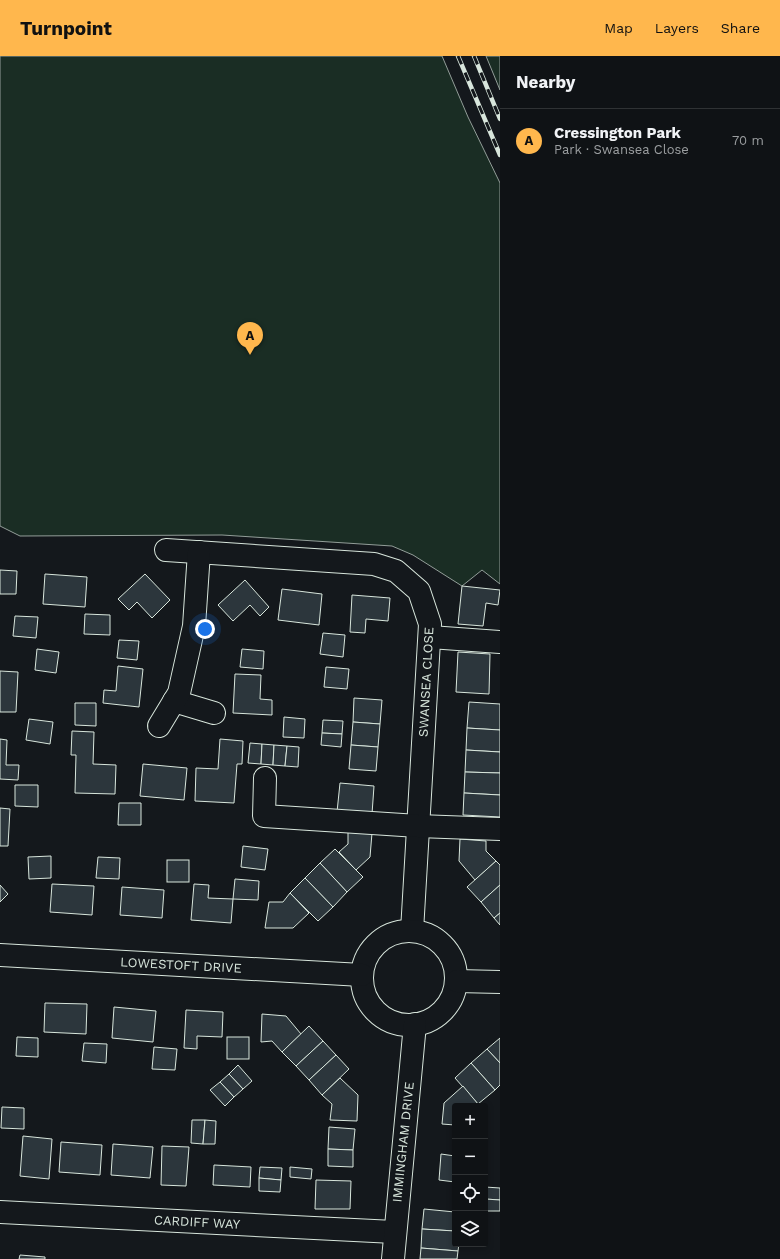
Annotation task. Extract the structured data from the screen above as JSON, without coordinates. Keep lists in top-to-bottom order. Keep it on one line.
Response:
{"streets":{"street":["SWANSEA CLOSE","LOWESTOFT DRIVE","IMMINGHAM DRIVE","CARDIFF WAY"]},"crossings":[["SWANSEA CLOSE","LOWESTOFT DRIVE"],["SWANSEA CLOSE","IMMINGHAM DRIVE"],["LOWESTOFT DRIVE","IMMINGHAM DRIVE"],["IMMINGHAM DRIVE","CARDIFF WAY"]],"page":{"header":"Turnpoint","nav":["Map","Layers","Share"],"heading":"Nearby","list":[{"mark":"A","name":"Cressington Park","note":"Park · Swansea Close","value":"70 m"}],"pins":"A","map_buttons":["+","−"]}}
